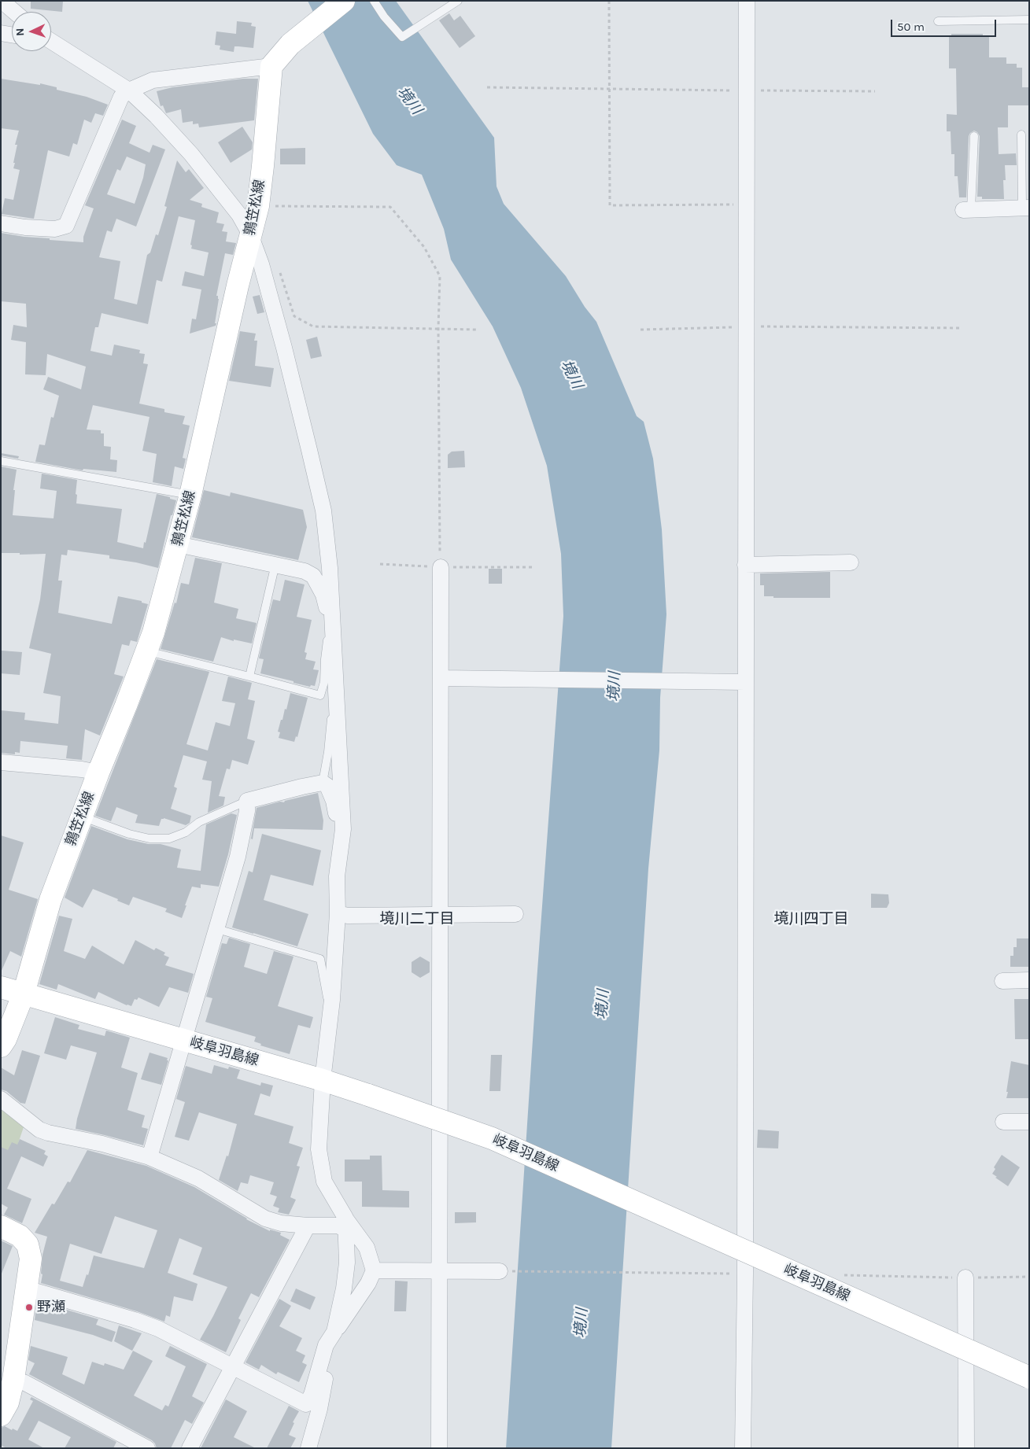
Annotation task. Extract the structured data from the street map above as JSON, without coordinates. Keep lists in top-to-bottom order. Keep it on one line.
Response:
{"streets":{"main road":["鶉笠松線","岐阜羽島線"]},"crossings":[["鶉笠松線","岐阜羽島線"]],"districts":["境川二丁目","境川四丁目"],"water":["境川"],"places":["野瀬"],"scale_bar":"50 m","north":"left"}
